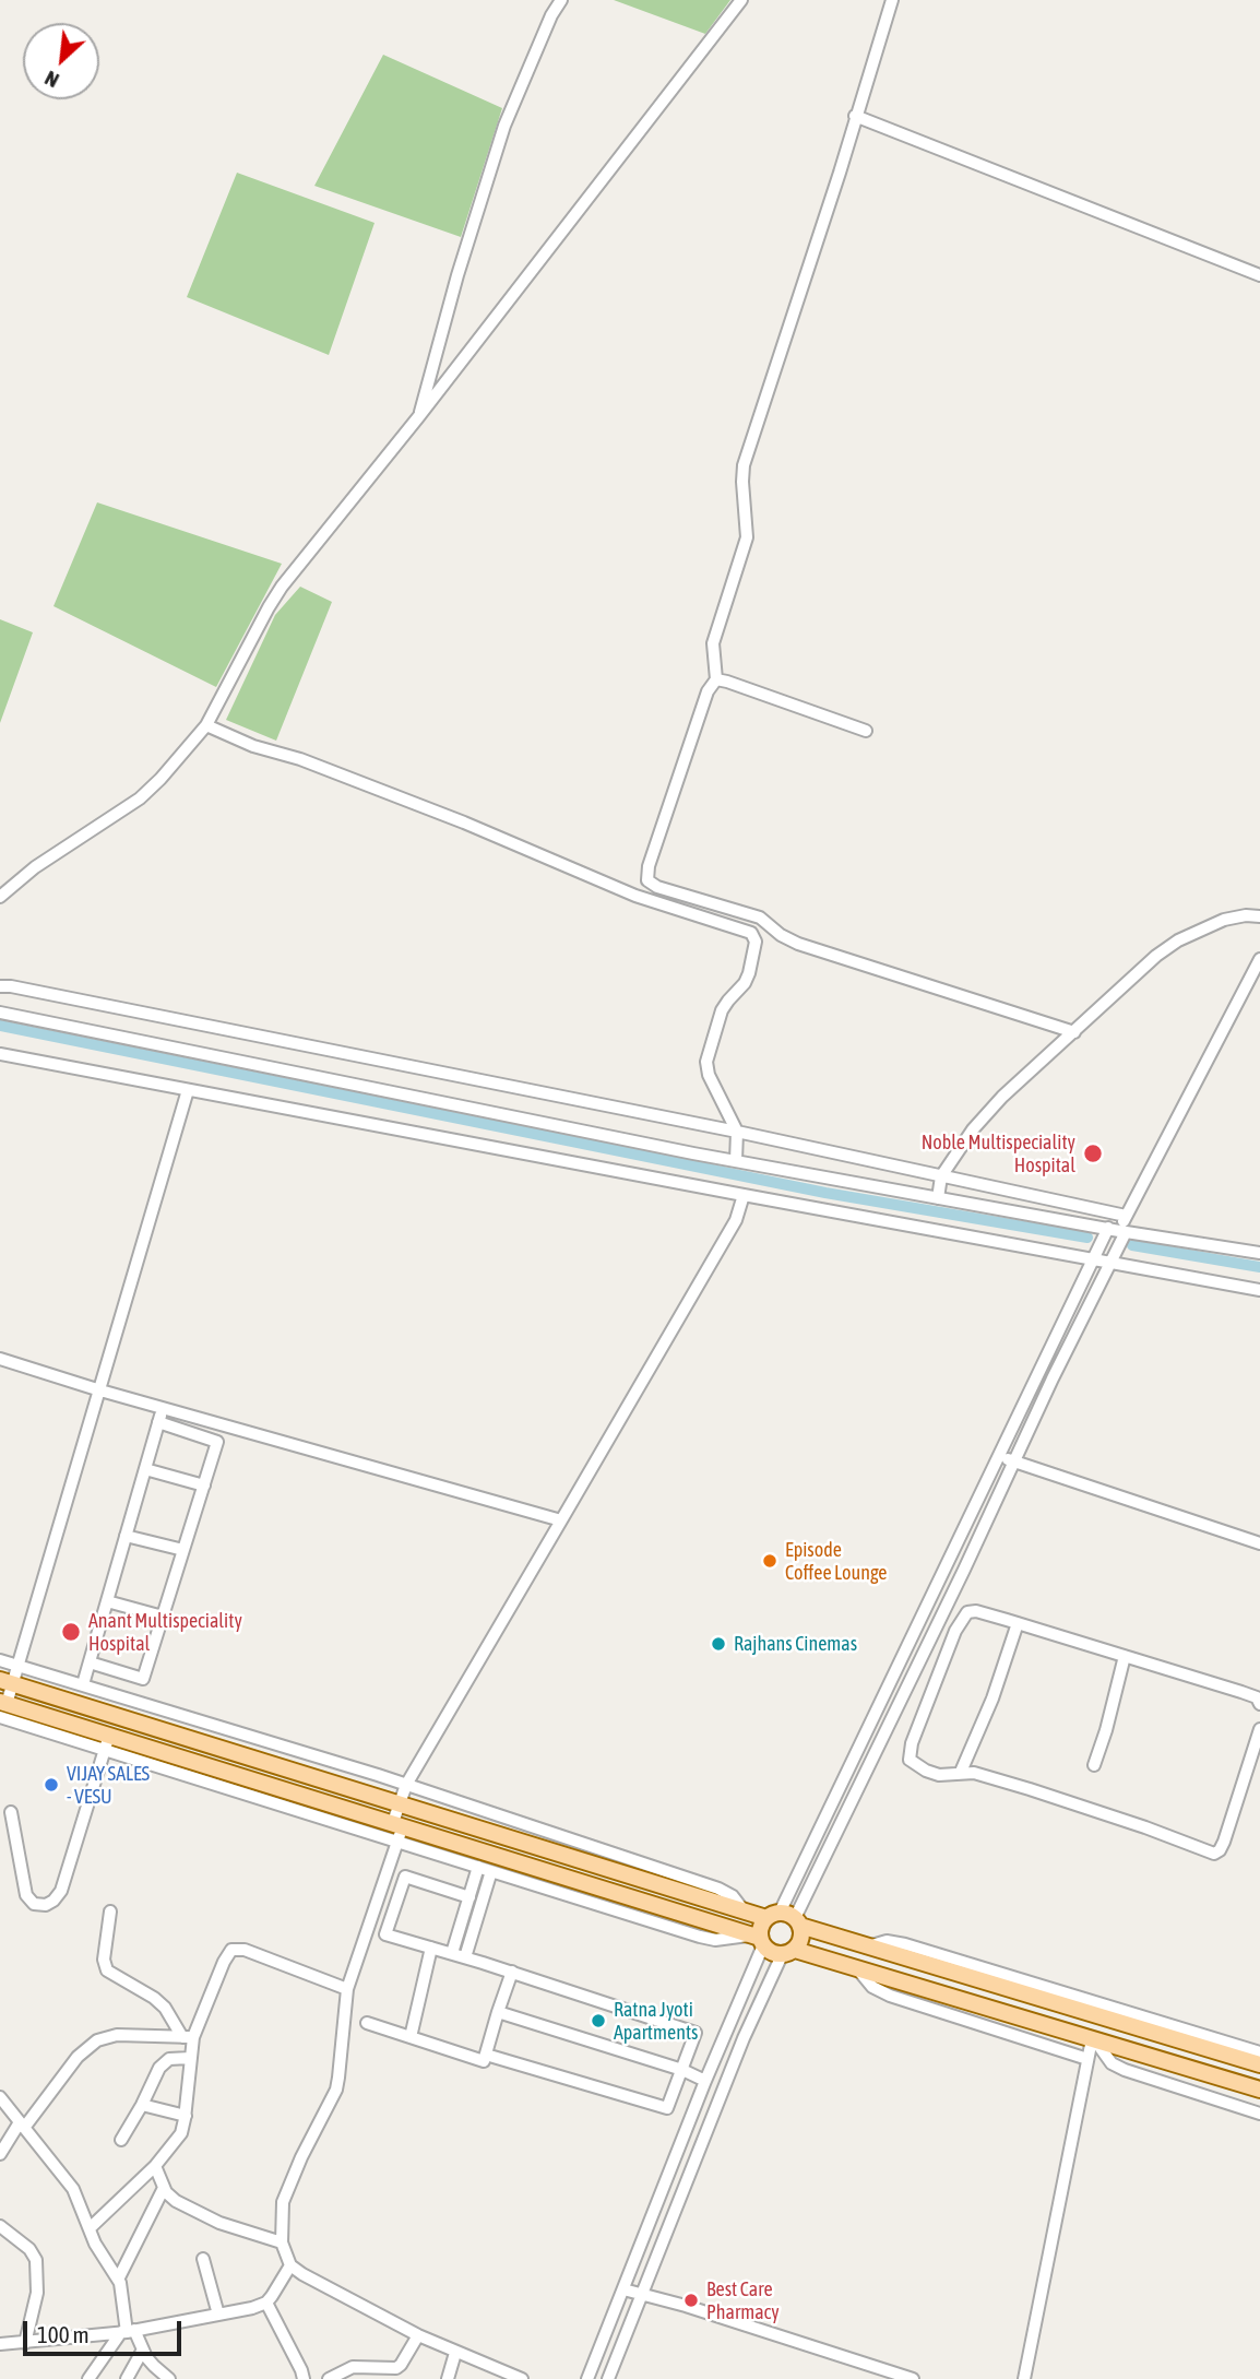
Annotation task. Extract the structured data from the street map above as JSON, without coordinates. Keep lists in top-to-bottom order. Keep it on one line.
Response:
{"places":["Noble Multispeciality Hospital","Episode Coffee Lounge","Anant Multispeciality Hospital","Rajhans Cinemas","VIJAY SALES - VESU","Ratna Jyoti Apartments","Best Care Pharmacy"],"scale_bar":"100 m","north":"bottom left"}
